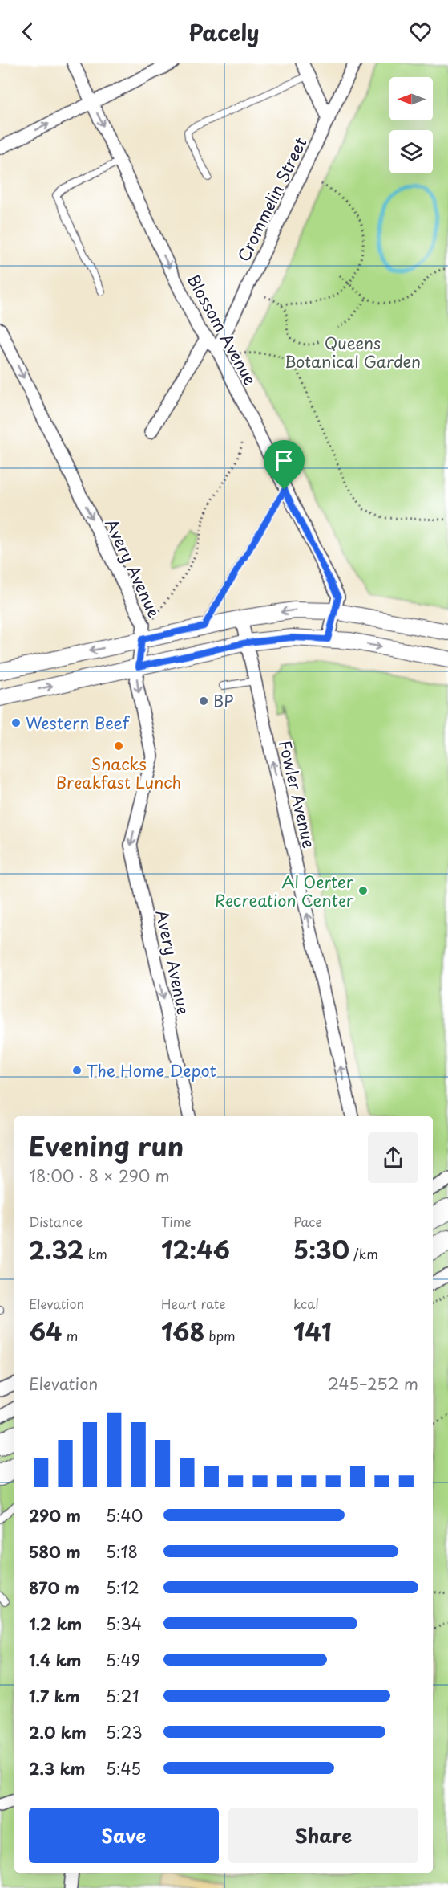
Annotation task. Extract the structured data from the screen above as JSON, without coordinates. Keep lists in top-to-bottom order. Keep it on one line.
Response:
{"streets":{"street":["Crommelin Street","Blossom Avenue","Avery Avenue","Fowler Avenue"]},"crossings":[["Crommelin Street","Blossom Avenue"]],"one_way":["Blossom Avenue","Avery Avenue","Fowler Avenue"],"parks":["Queens Botanical Garden"],"places":["BP","Western Beef","Snacks Breakfast Lunch","Al Oerter Recreation Center","The Home Depot"],"north":"left","page":{"header":"Pacely","heading":["Evening run","18:00 · 8 × 290 m"],"stats":[["Distance","2.32 km"],["Time","12:46"],["Pace","5:30 /km"],["Elevation","64 m"],["Heart rate","168 bpm"],["kcal","141"]],"chart":["Elevation","245–252 m"],"list":[{"name":"290 m","note":"5:40"},{"name":"580 m","note":"5:18"},{"name":"870 m","note":"5:12"},{"name":"1.2 km","note":"5:34"},{"name":"1.4 km","note":"5:49"},{"name":"1.7 km","note":"5:21"},{"name":"2.0 km","note":"5:23"},{"name":"2.3 km","note":"5:45"}],"buttons":["Save","Share"]}}
